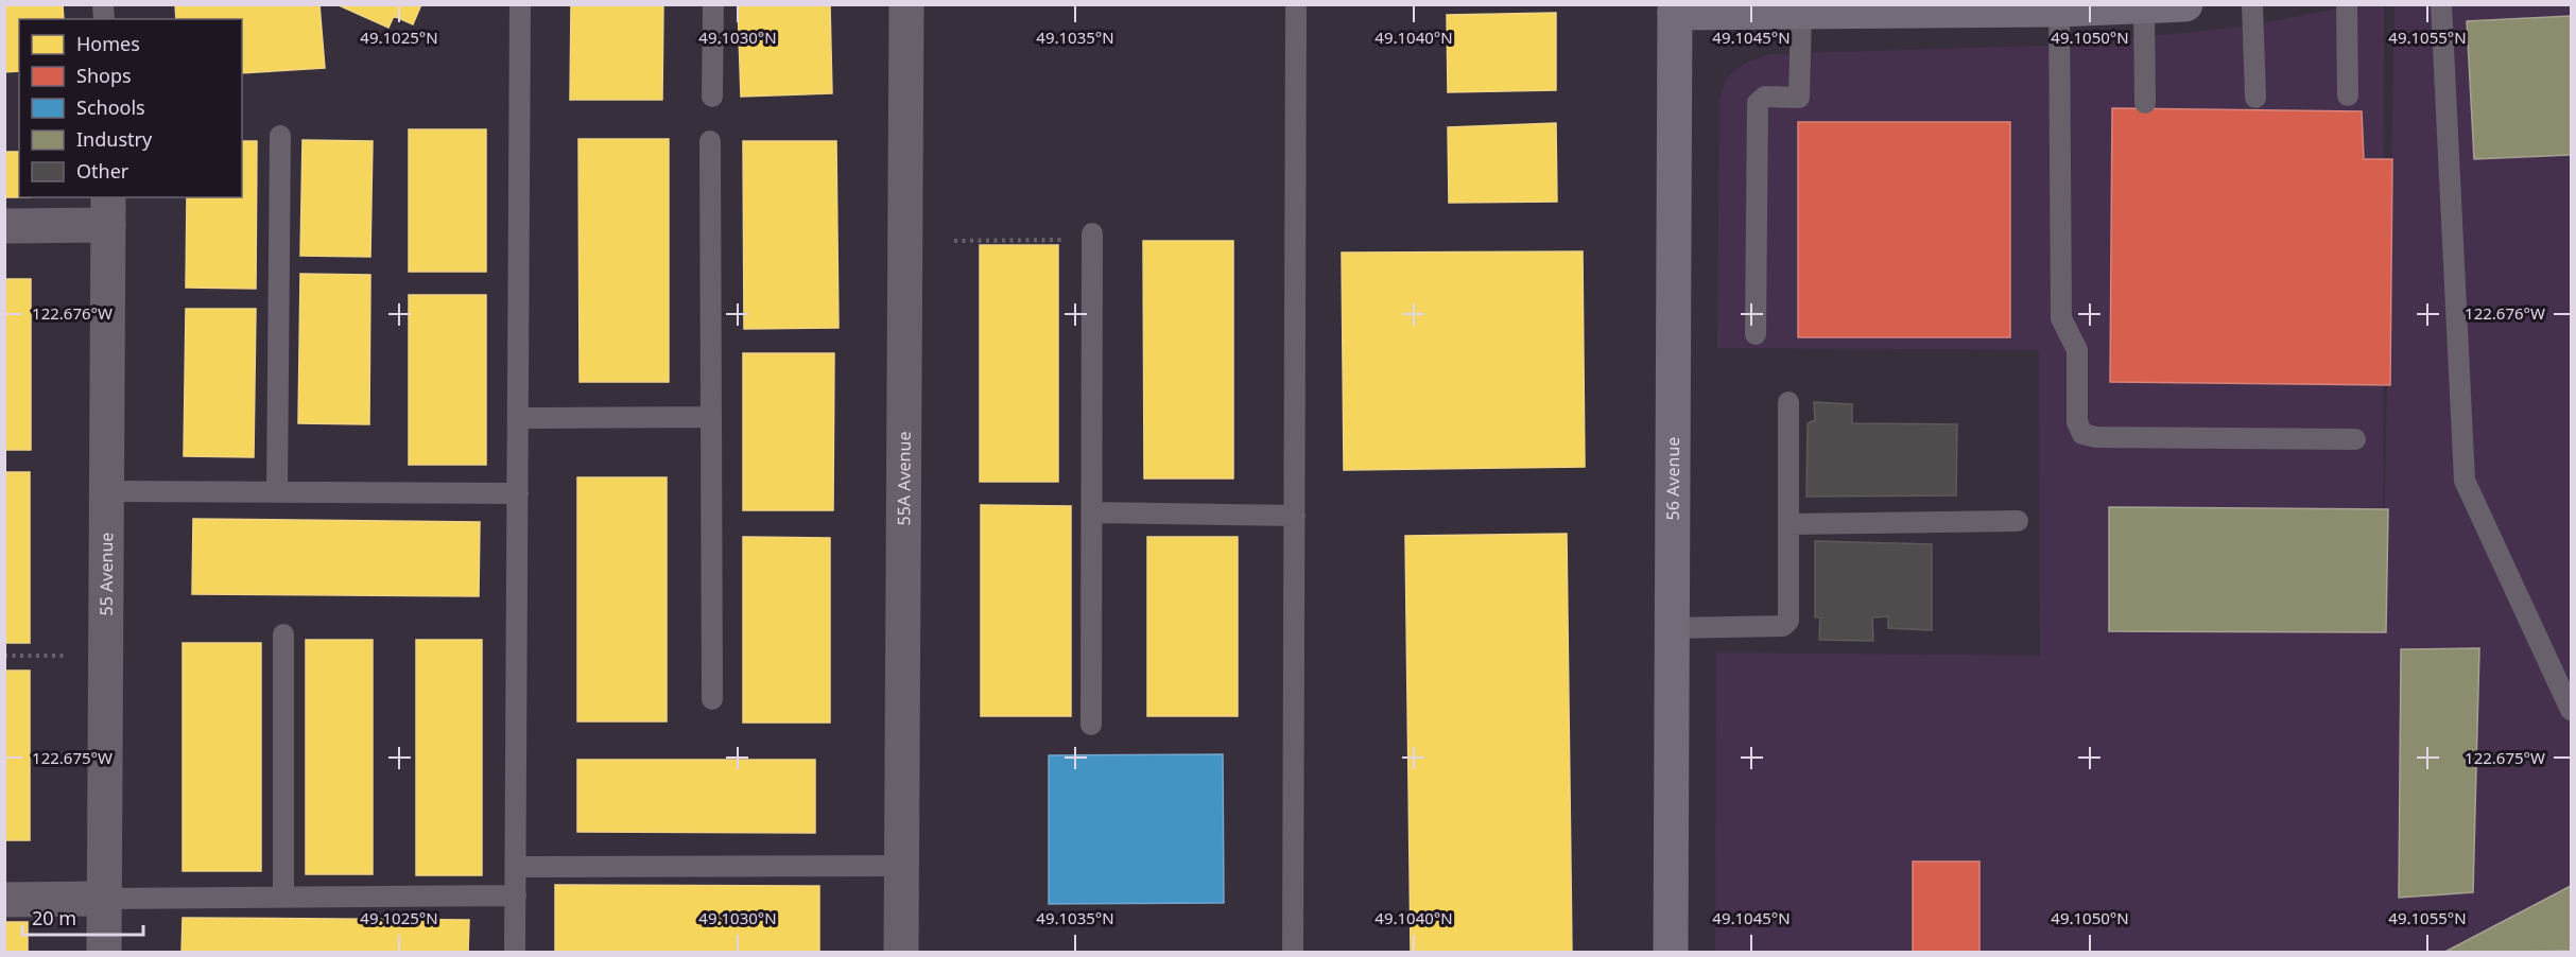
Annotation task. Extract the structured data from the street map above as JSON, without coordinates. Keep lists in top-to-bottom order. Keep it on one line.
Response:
{"streets":{"main road":["56 Avenue"],"street":["55A Avenue","55 Avenue"]},"legend":["Homes","Shops","Schools","Industry","Other"],"scale_bar":"20 m","coordinates":["49.1025°N","49.1030°N","49.1035°N","49.1040°N","49.1045°N","49.1050°N","49.1055°N","122.676°W","122.675°W"]}
